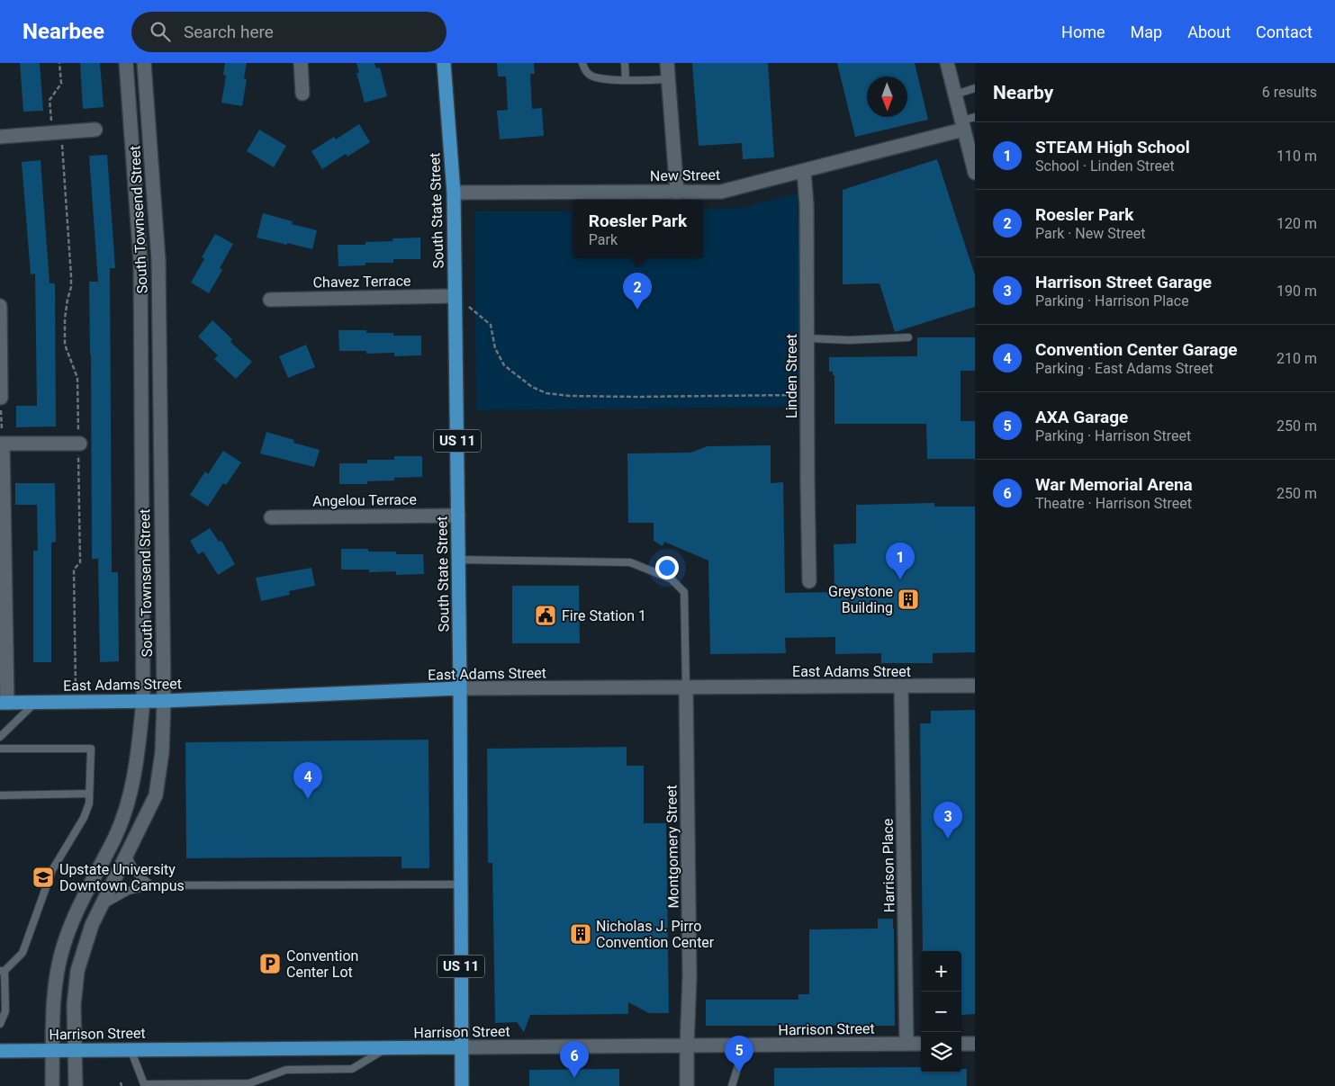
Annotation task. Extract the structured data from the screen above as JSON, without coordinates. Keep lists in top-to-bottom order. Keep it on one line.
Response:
{"streets":{"main road":["South State Street","US 11","East Adams Street","Harrison Street"],"street":["New Street","South Townsend Street","Chavez Terrace","Linden Street","Angelou Terrace","Montgomery Street","Harrison Place"]},"crossings":[["New Street","South State Street"],["New Street","Linden Street"],["South State Street","Chavez Terrace"],["South State Street","Angelou Terrace"],["South State Street","East Adams Street"],["South State Street","Harrison Street"],["South Townsend Street","East Adams Street"],["South Townsend Street","Harrison Street"],["East Adams Street","Montgomery Street"],["East Adams Street","Harrison Place"],["Montgomery Street","Harrison Street"],["Harrison Place","Harrison Street"]],"places":{"building":["Greystone Building","Nicholas J. Pirro Convention Center"],"public building":["Fire Station 1"],"school or university":["Upstate University Downtown Campus"],"parking":["Convention Center Lot"]},"north":"bottom","page":{"header":"Nearbee","search":"Search here","nav":["Home","Map","About","Contact"],"heading":["Nearby","6 results"],"list":[{"mark":"1","name":"STEAM High School","note":"School · Linden Street","value":"110 m"},{"mark":"2","name":"Roesler Park","note":"Park · New Street","value":"120 m"},{"mark":"3","name":"Harrison Street Garage","note":"Parking · Harrison Place","value":"190 m"},{"mark":"4","name":"Convention Center Garage","note":"Parking · East Adams Street","value":"210 m"},{"mark":"5","name":"AXA Garage","note":"Parking · Harrison Street","value":"250 m"},{"mark":"6","name":"War Memorial Arena","note":"Theatre · Harrison Street","value":"250 m"}],"popup":["Roesler Park","Park"],"pins":["2","1","4","3","5","6"],"map_buttons":["+","−"]}}
